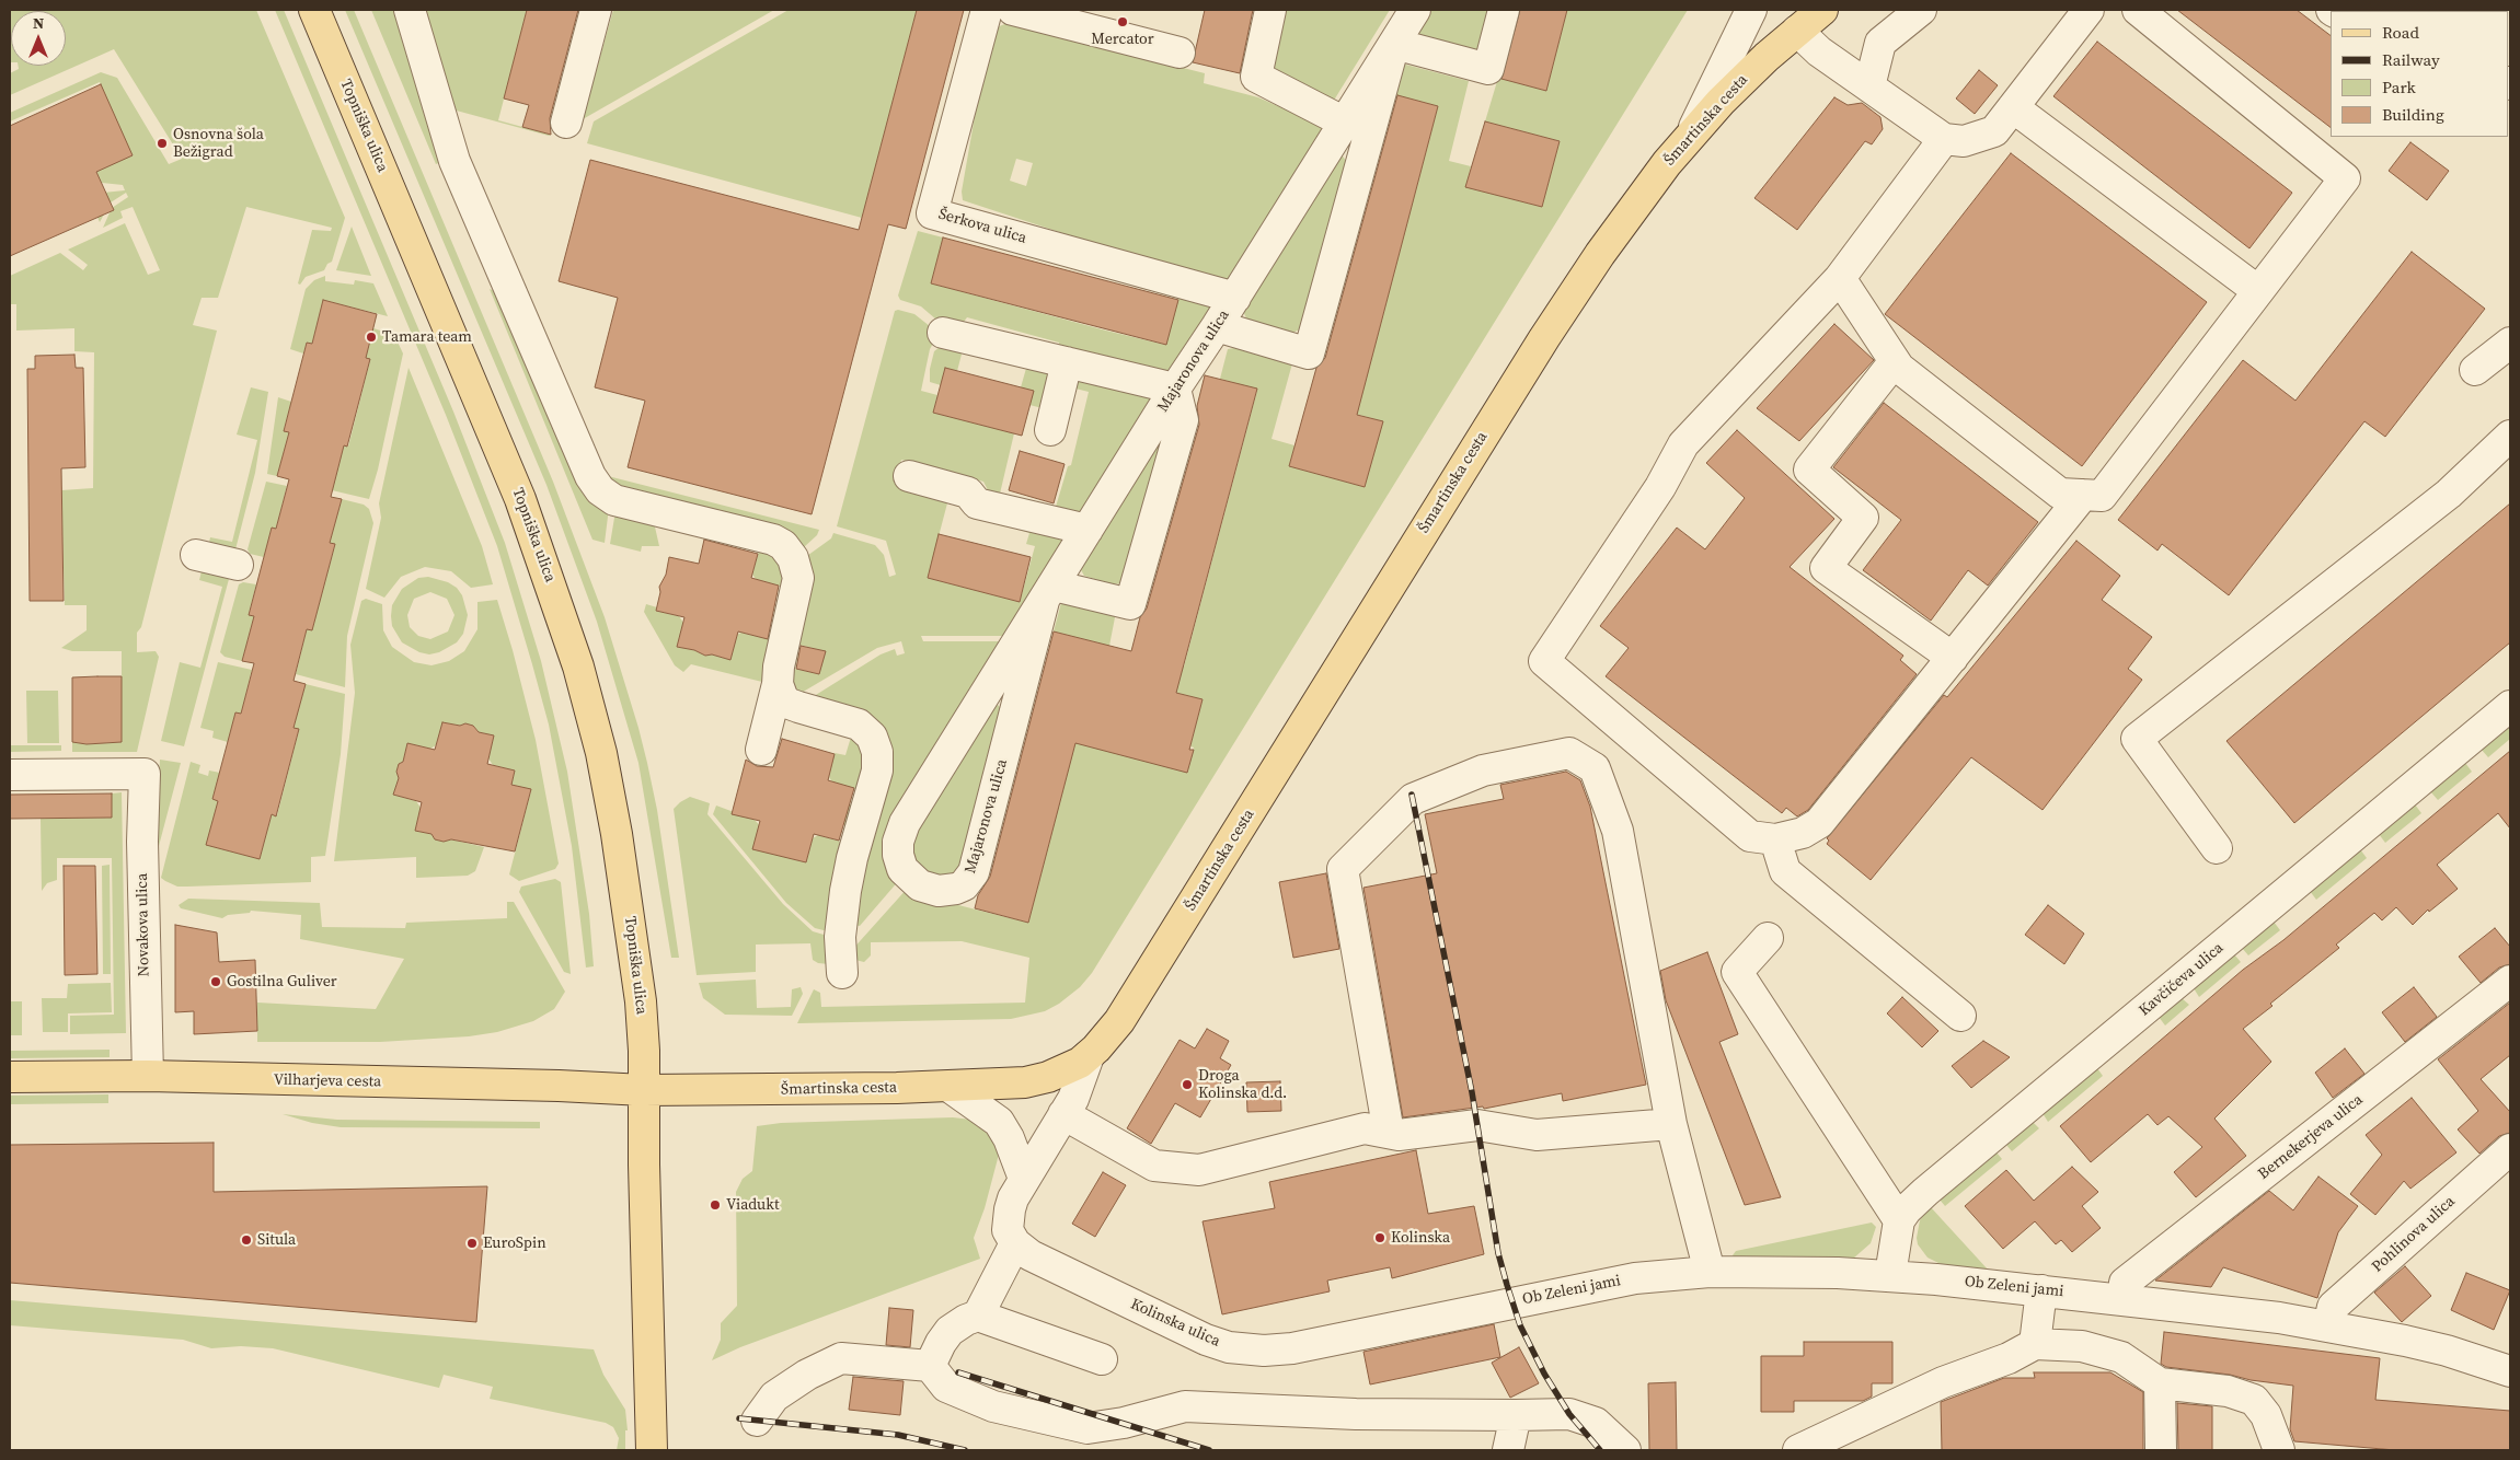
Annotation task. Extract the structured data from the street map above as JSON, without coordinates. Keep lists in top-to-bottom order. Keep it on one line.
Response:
{"streets":{"main road":["Šmartinska cesta","Topniška ulica","Vilharjeva cesta"],"street":["Šerkova ulica","Majaronova ulica","Novakova ulica","Kavčičeva ulica","Bernekerjeva ulica","Pohlinova ulica","Ob Zeleni jami","Kolinska ulica"]},"crossings":[["Šmartinska cesta","Topniška ulica"],["Šmartinska cesta","Vilharjeva cesta"],["Topniška ulica","Vilharjeva cesta"],["Šerkova ulica","Majaronova ulica"],["Novakova ulica","Vilharjeva cesta"],["Bernekerjeva ulica","Ob Zeleni jami"],["Pohlinova ulica","Ob Zeleni jami"],["Ob Zeleni jami","Kolinska ulica"]],"places":["Mercator","Osnovna šola Bežigrad","Tamara team","Gostilna Guliver","Droga Kolinska d.d.","Viadukt","Kolinska","Situla","EuroSpin"],"legend":["Road","Railway","Park","Building"],"north":"top"}
